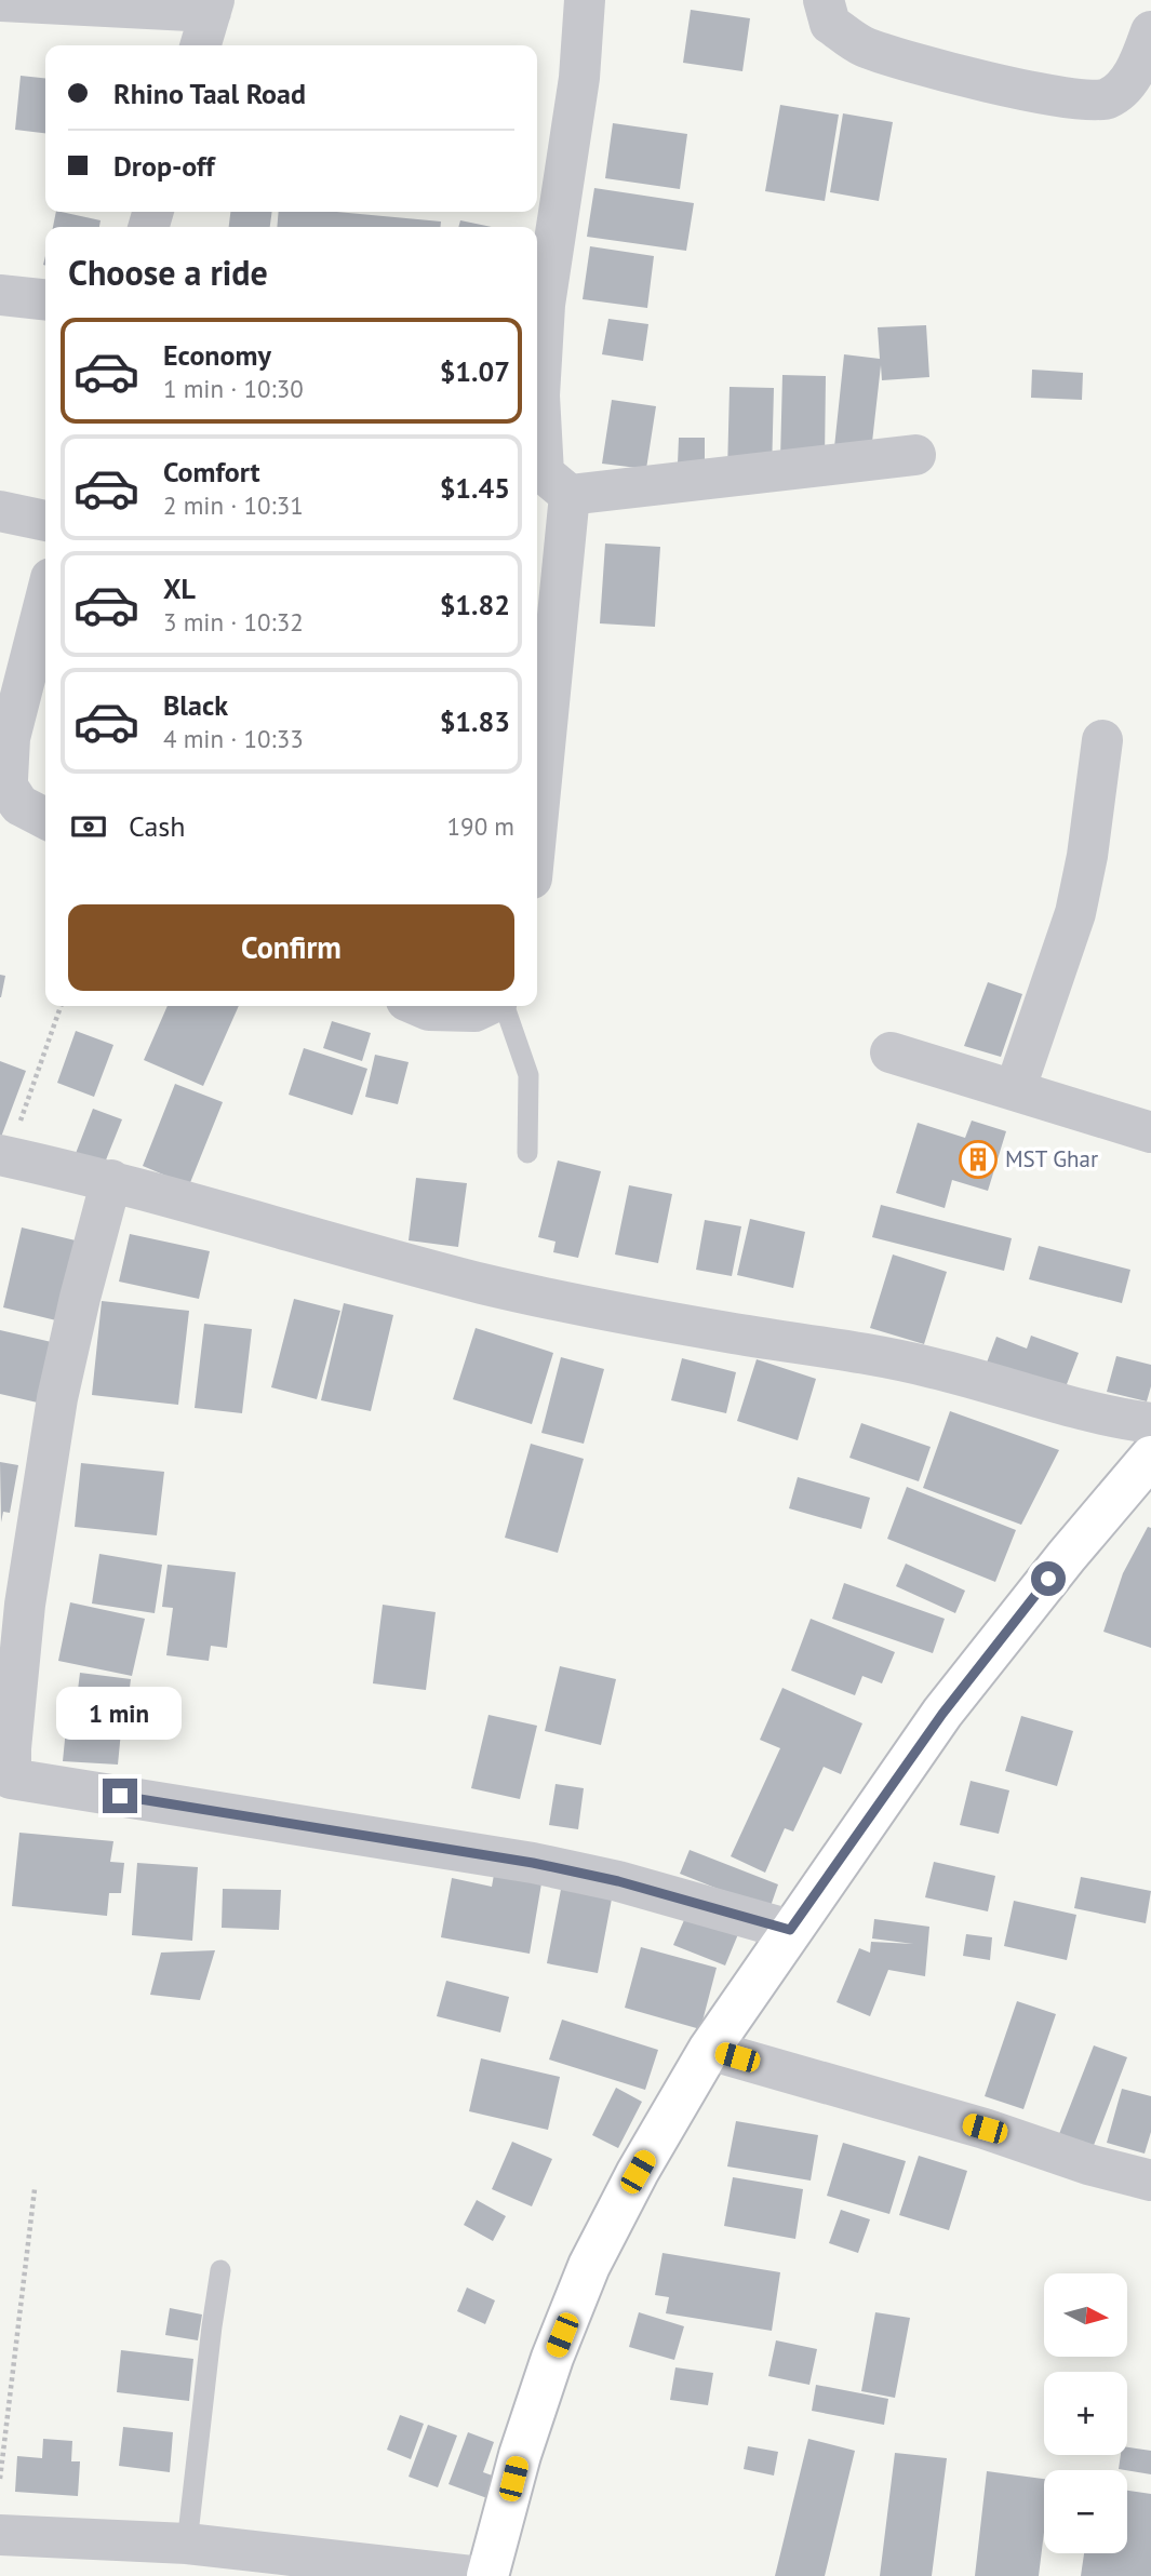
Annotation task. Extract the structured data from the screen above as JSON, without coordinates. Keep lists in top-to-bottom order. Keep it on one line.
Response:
{"places":{"building":["MST Ghar"]},"north":"right","page":{"banner":["Rhino Taal Road","Drop-off"],"heading":"Choose a ride","list":[{"name":"Economy","note":"1 min · 10:30","value":"$1.07"},{"name":"Comfort","note":"2 min · 10:31","value":"$1.45"},{"name":"XL","note":"3 min · 10:32","value":"$1.82"},{"name":"Black","note":"4 min · 10:33","value":"$1.83"}],"pay":["Cash","190 m"],"buttons":"Confirm","bubble":"1 min","map_buttons":["+","−"]}}
